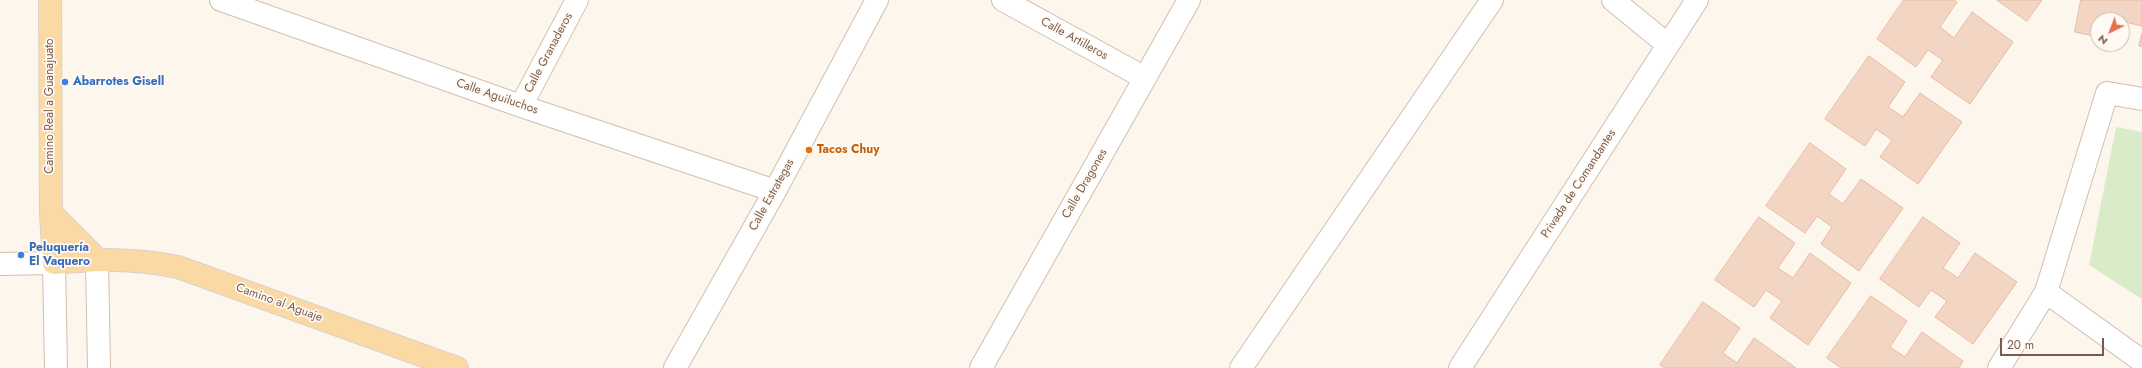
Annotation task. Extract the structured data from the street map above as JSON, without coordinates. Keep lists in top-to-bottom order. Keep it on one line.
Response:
{"streets":{"main road":["Camino Real a Guanajuato","Camino al Aguaje"],"street":["Calle Artilleros","Calle Granaderos","Calle Aguiluchos","Calle Dragones","Privada de Comandantes","Calle Estrategas"]},"crossings":[["Calle Artilleros","Calle Dragones"],["Calle Granaderos","Calle Aguiluchos"],["Calle Aguiluchos","Calle Estrategas"]],"places":["Abarrotes Gisell","Tacos Chuy","Peluquería El Vaquero"],"scale_bar":"20 m","north":"bottom left"}
